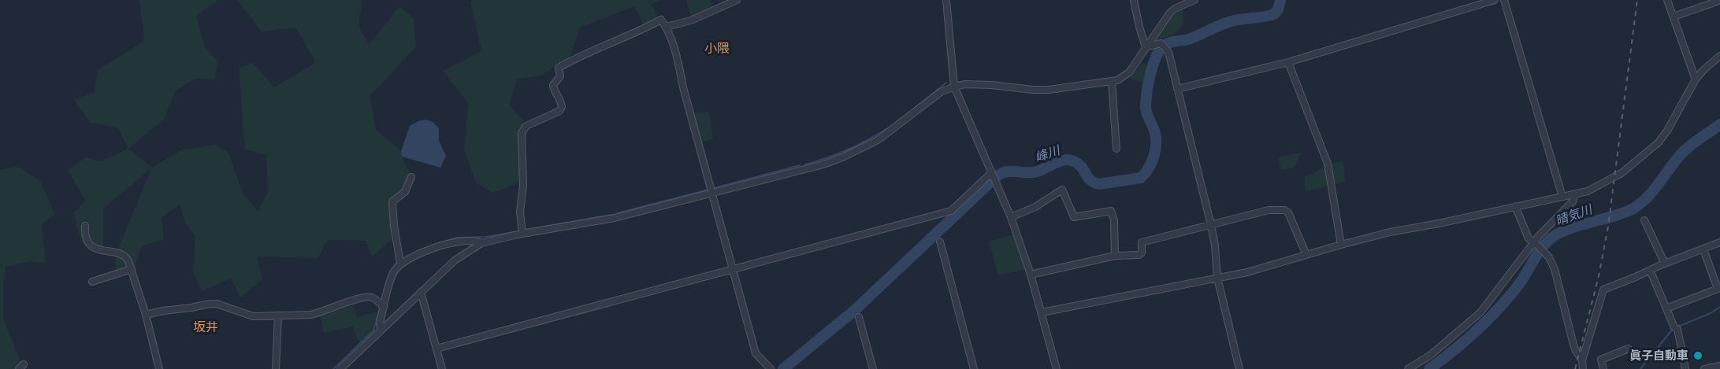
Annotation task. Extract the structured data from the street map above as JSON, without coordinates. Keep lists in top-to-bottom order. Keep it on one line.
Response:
{"districts":["小隈","坂井"],"water":["峰川","晴気川"],"places":["眞子自動車"]}
